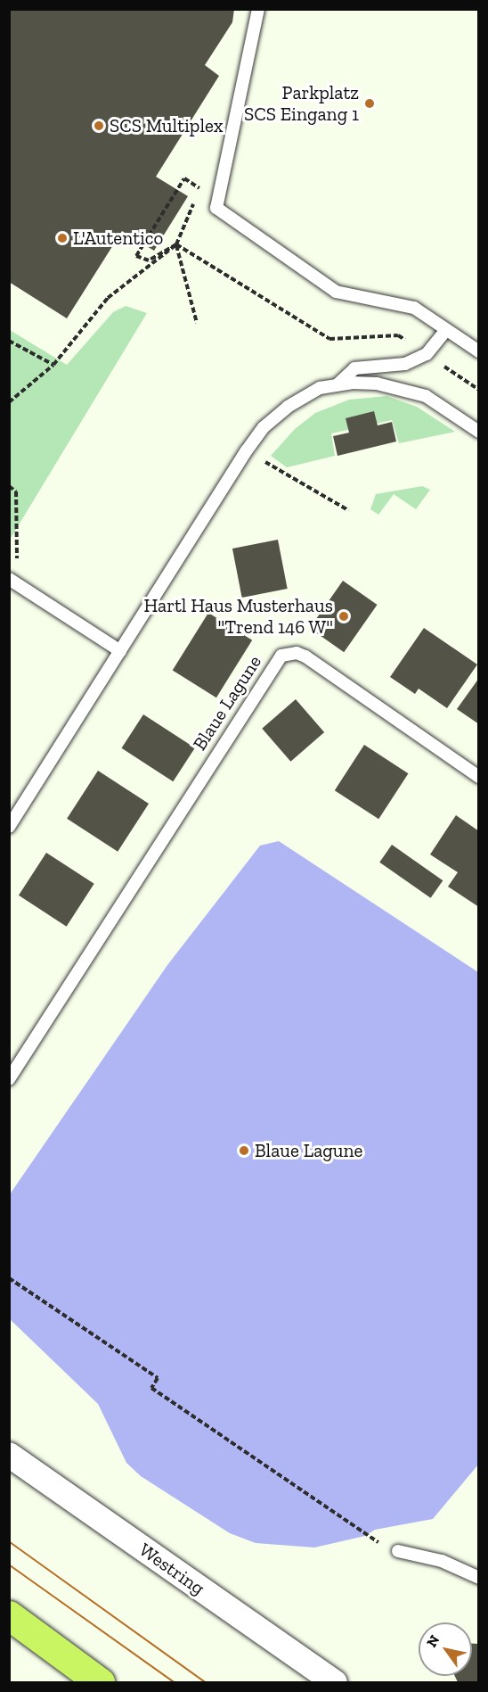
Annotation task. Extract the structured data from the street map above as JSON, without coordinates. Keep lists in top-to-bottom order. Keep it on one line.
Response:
{"streets":{"street":["Westring"],"lane":["Blaue Lagune"]},"places":["Parkplatz SCS Eingang 1","SCS Multiplex","L'Autentico","Hartl Haus Musterhaus \"Trend 146 W\"","Blaue Lagune"],"north":"top left"}
